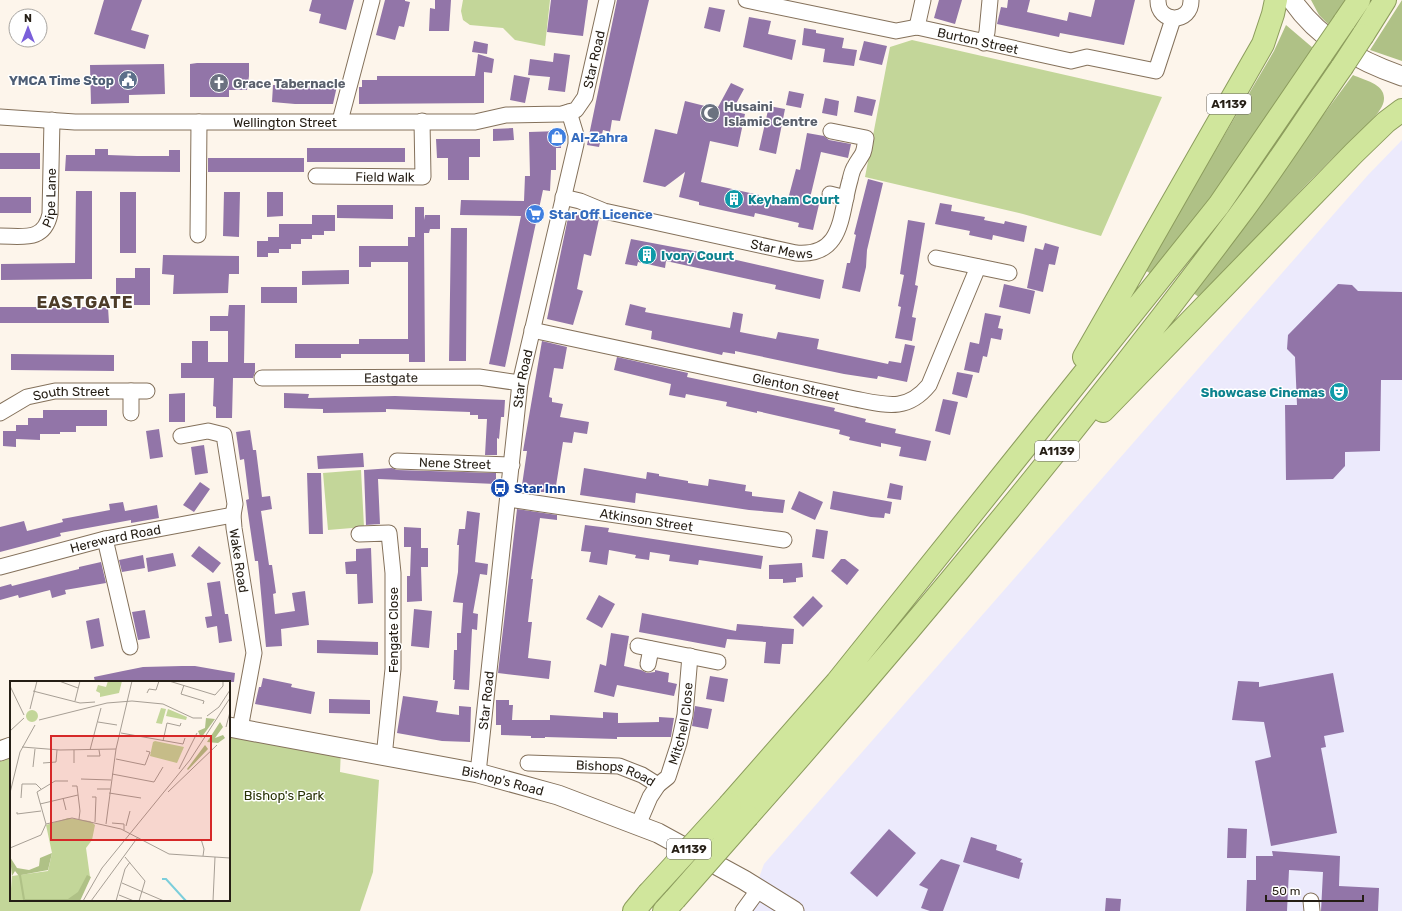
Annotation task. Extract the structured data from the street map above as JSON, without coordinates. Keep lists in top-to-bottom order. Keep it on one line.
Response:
{"streets":{"highway":["A1139"],"street":["Burton Street","Star Road","Wellington Street","Field Walk","Pipe Lane","Star Mews","Eastgate","Glenton Street","South Street","Nene Street","Atkinson Street","Hereward Road","Wake Road","Fengate Close","Mitchell Close","Bishops Road","Bishop's Road"]},"crossings":[["Star Road","Wellington Street"],["Star Road","Star Mews"],["Star Road","Eastgate"],["Star Road","Glenton Street"],["Star Road","Nene Street"],["Star Road","Atkinson Street"],["Star Road","Bishop's Road"],["Wellington Street","Field Walk"],["Wellington Street","Pipe Lane"],["Hereward Road","Wake Road"],["Wake Road","Bishop's Road"],["Fengate Close","Bishop's Road"],["Mitchell Close","Bishops Road"],["Bishops Road","Bishop's Road"]],"districts":["EASTGATE"],"parks":["Bishop's Park"],"places":{"public building":["YMCA Time Stop"],"church":["Grace Tabernacle"],"mosque":["Husaini Islamic Centre"],"shop":["Al-Zahra"],"building":["Keyham Court","Ivory Court"],"supermarket":["Star Off Licence"],"theatre":["Showcase Cinemas"],"bus stop":["Star Inn"]},"scale_bar":"50 m","north":"top"}
